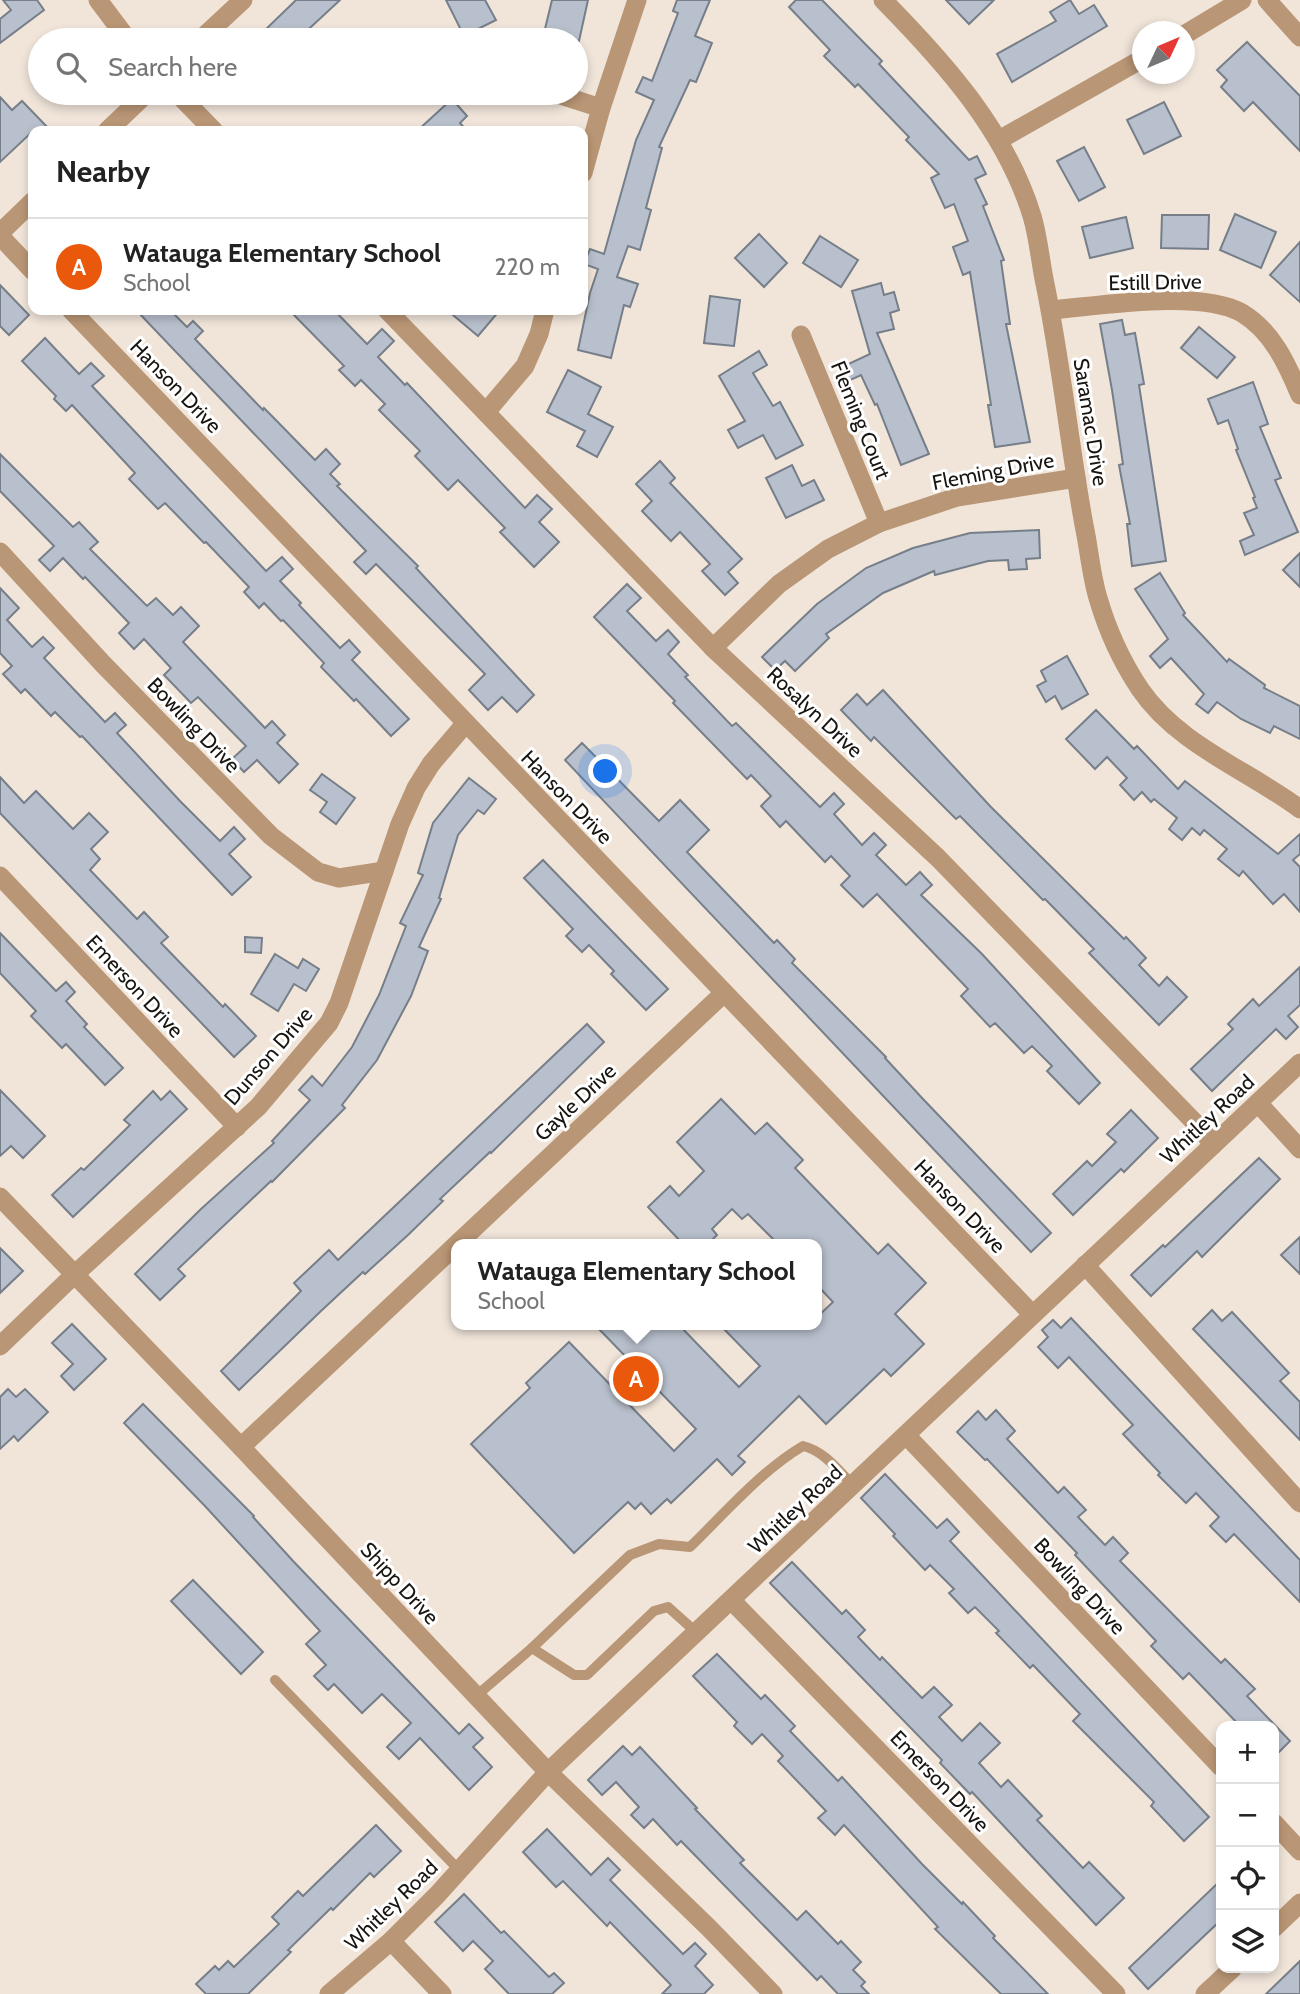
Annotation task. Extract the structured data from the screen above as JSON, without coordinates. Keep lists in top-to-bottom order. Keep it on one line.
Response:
{"streets":{"street":["Estill Drive","Hanson Drive","Fleming Court","Saramac Drive","Fleming Drive","Rosalyn Drive","Bowling Drive","Emerson Drive","Dunson Drive","Gayle Drive","Whitley Road","Shipp Drive"]},"crossings":[["Estill Drive","Saramac Drive"],["Hanson Drive","Dunson Drive"],["Hanson Drive","Gayle Drive"],["Hanson Drive","Whitley Road"],["Fleming Court","Fleming Drive"],["Saramac Drive","Fleming Drive"],["Fleming Drive","Rosalyn Drive"],["Rosalyn Drive","Whitley Road"],["Bowling Drive","Dunson Drive"],["Bowling Drive","Whitley Road"],["Emerson Drive","Dunson Drive"],["Emerson Drive","Whitley Road"],["Dunson Drive","Shipp Drive"],["Gayle Drive","Shipp Drive"],["Whitley Road","Shipp Drive"]],"north":"top right","page":{"search":"Search here","heading":"Nearby","list":[{"mark":"A","name":"Watauga Elementary School","note":"School","value":"220 m"}],"popup":["Watauga Elementary School","School"],"pins":"A","map_buttons":["+","−"]}}
